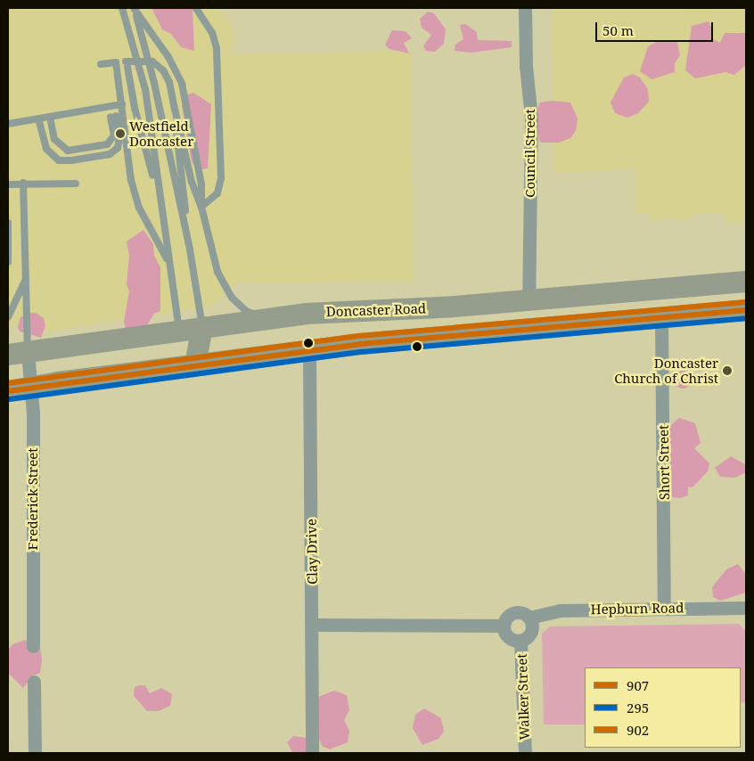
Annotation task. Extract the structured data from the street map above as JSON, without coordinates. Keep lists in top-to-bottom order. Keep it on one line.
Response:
{"streets":{"main road":["Doncaster Road"],"street":["Council Street","Short Street","Frederick Street","Clay Drive","Hepburn Road","Walker Street"]},"crossings":[["Council Street","Doncaster Road"],["Doncaster Road","Frederick Street"],["Short Street","Hepburn Road"],["Hepburn Road","Walker Street"]],"places":["Westfield Doncaster","Doncaster Church of Christ"],"lines":["transit line 902","transit line 907","transit line 295"],"legend":["907","295","902"],"scale_bar":"50 m"}
